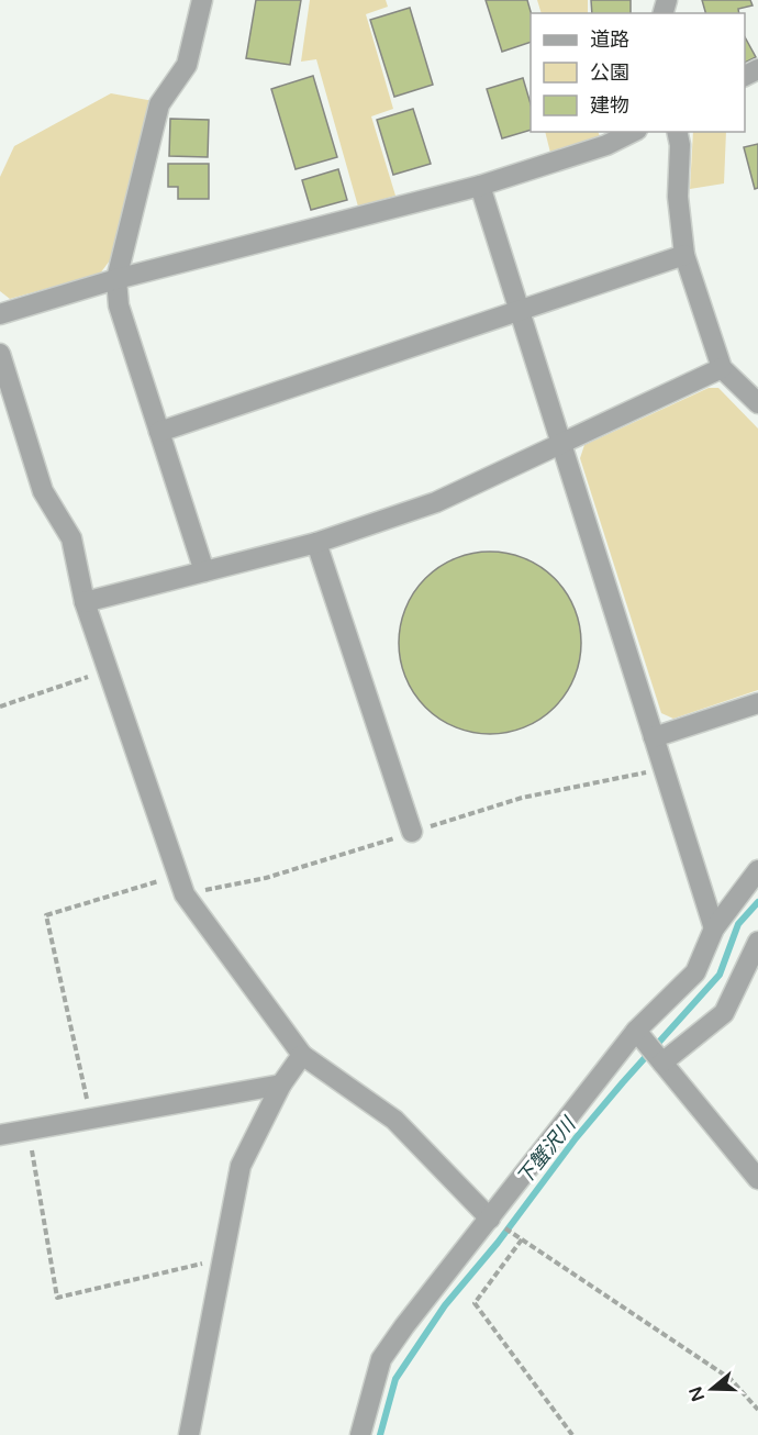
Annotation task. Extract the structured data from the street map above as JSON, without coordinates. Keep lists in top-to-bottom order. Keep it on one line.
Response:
{"water":["下蟹沢川"],"legend":["道路","公園","建物"],"north":"left"}
